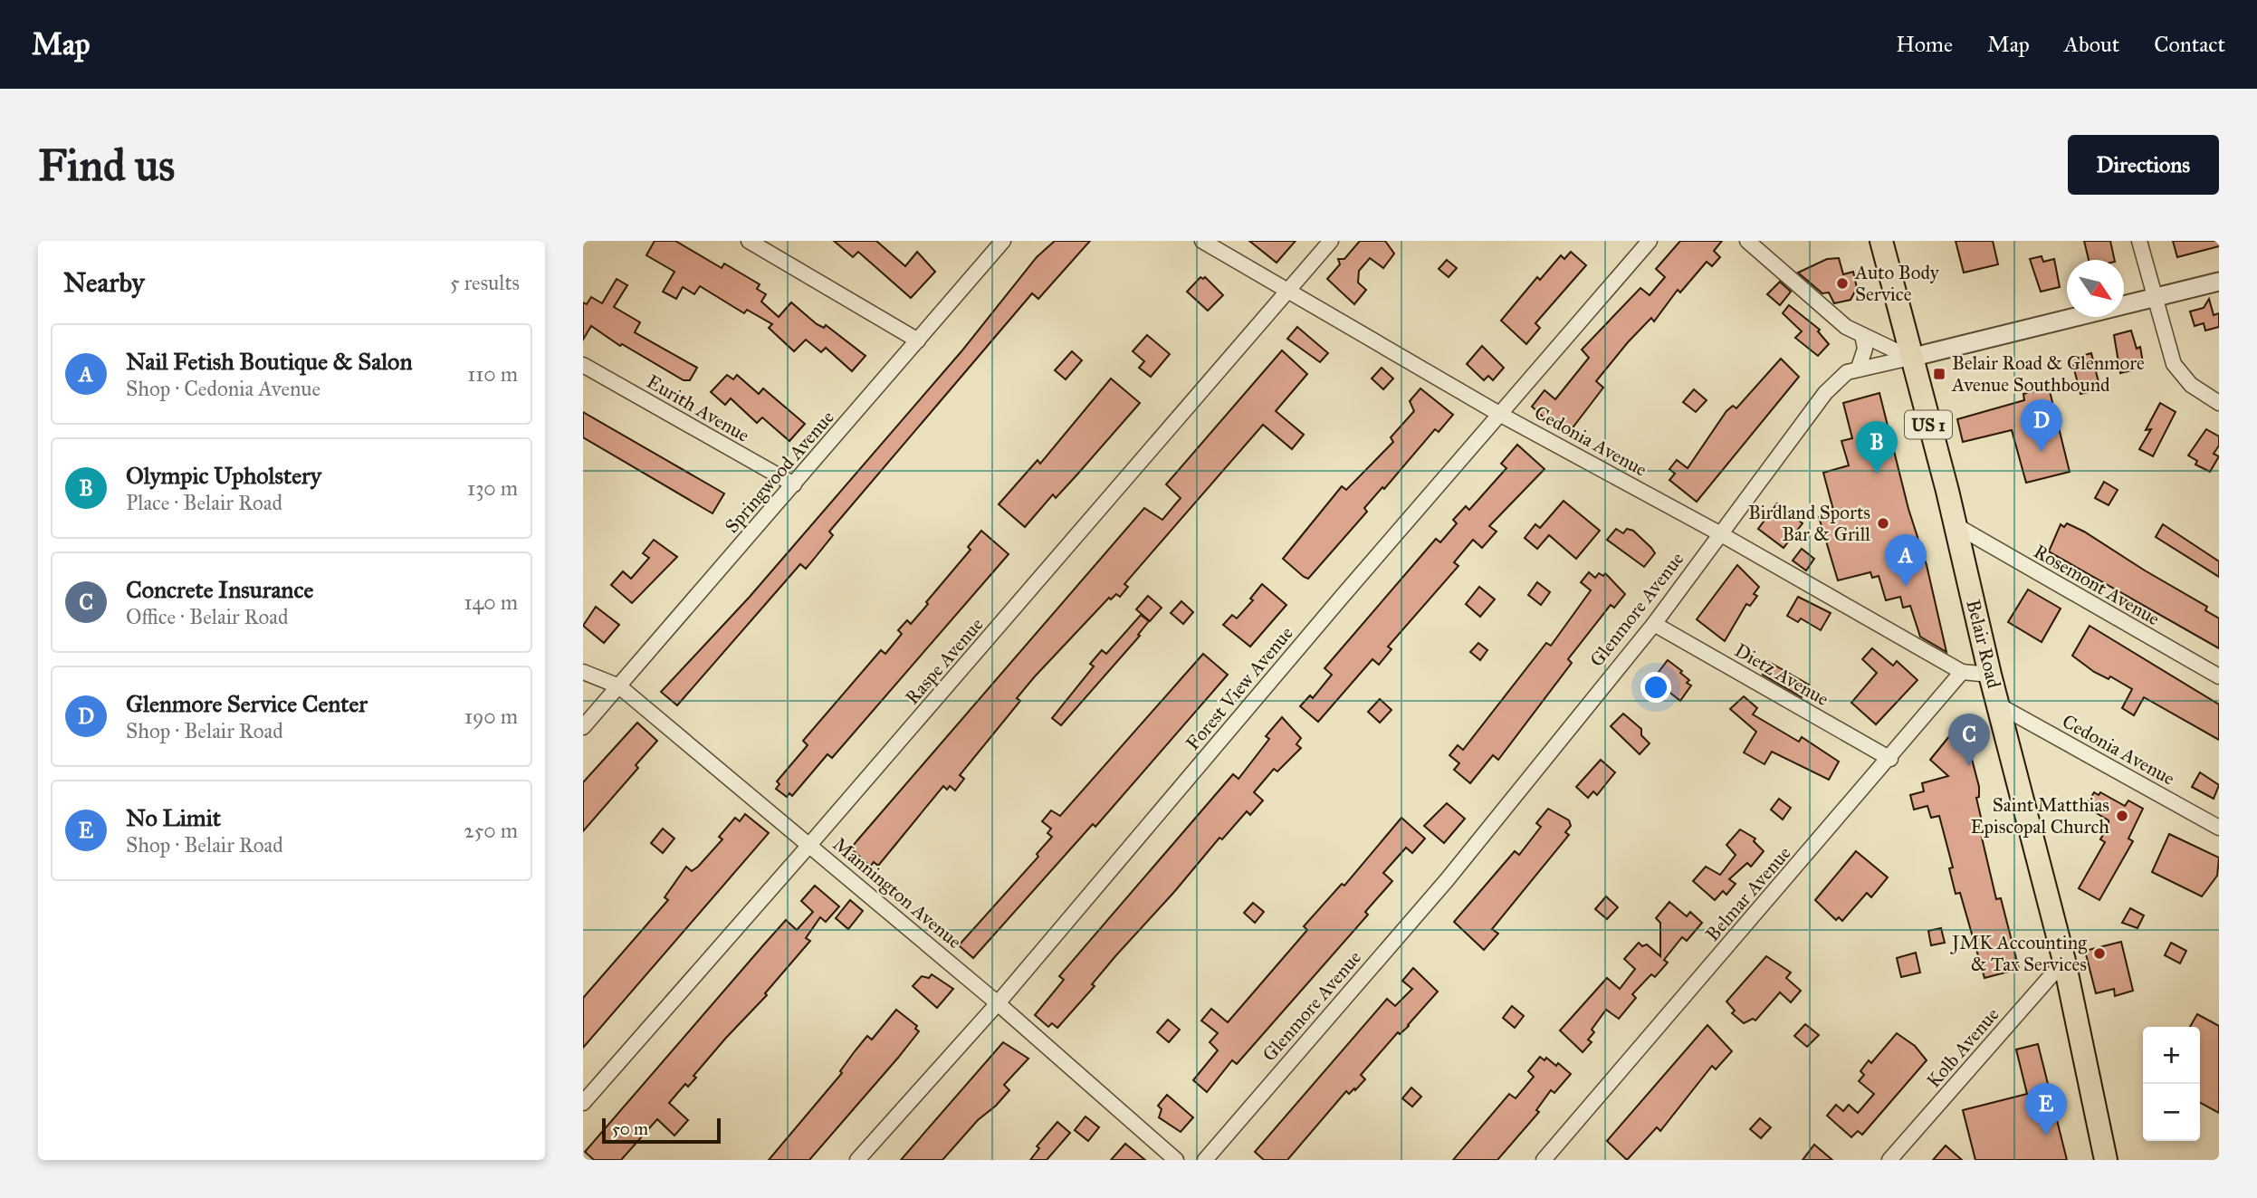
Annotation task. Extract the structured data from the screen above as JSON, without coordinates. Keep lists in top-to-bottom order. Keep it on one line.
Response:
{"streets":{"main road":["US 1","Belair Road"],"street":["Eurith Avenue","Cedonia Avenue","Springwood Avenue","Rosemont Avenue","Glenmore Avenue","Raspe Avenue","Dietz Avenue","Forest View Avenue","Mannington Avenue","Belmar Avenue","Kolb Avenue"]},"crossings":[["Eurith Avenue","Springwood Avenue"],["Cedonia Avenue","Glenmore Avenue"],["Cedonia Avenue","Belair Road"],["Cedonia Avenue","Raspe Avenue"],["Cedonia Avenue","Forest View Avenue"],["Cedonia Avenue","Belmar Avenue"],["Springwood Avenue","Mannington Avenue"],["Rosemont Avenue","Belair Road"],["Glenmore Avenue","Belair Road"],["Glenmore Avenue","Dietz Avenue"],["Belair Road","Kolb Avenue"],["Raspe Avenue","Mannington Avenue"],["Dietz Avenue","Belmar Avenue"],["Forest View Avenue","Mannington Avenue"]],"places":{"other":["Auto Body Service","Birdland Sports Bar & Grill","Saint Matthias Episcopal Church","JMK Accounting & Tax Services"],"transit":["Belair Road & Glenmore Avenue Southbound"]},"scale_bar":"50 m","north":"bottom right","page":{"header":"Map","nav":["Home","Map","About","Contact"],"buttons":"Directions","title":"Find us","heading":["Nearby","5 results"],"list":[{"mark":"A","name":"Nail Fetish Boutique & Salon","note":"Shop · Cedonia Avenue","value":"110 m"},{"mark":"B","name":"Olympic Upholstery","note":"Place · Belair Road","value":"130 m"},{"mark":"C","name":"Concrete Insurance","note":"Office · Belair Road","value":"140 m"},{"mark":"D","name":"Glenmore Service Center","note":"Shop · Belair Road","value":"190 m"},{"mark":"E","name":"No Limit","note":"Shop · Belair Road","value":"250 m"}],"pins":["D","B","A","C","E"],"map_buttons":["+","−"],"scale":"50 m"}}
